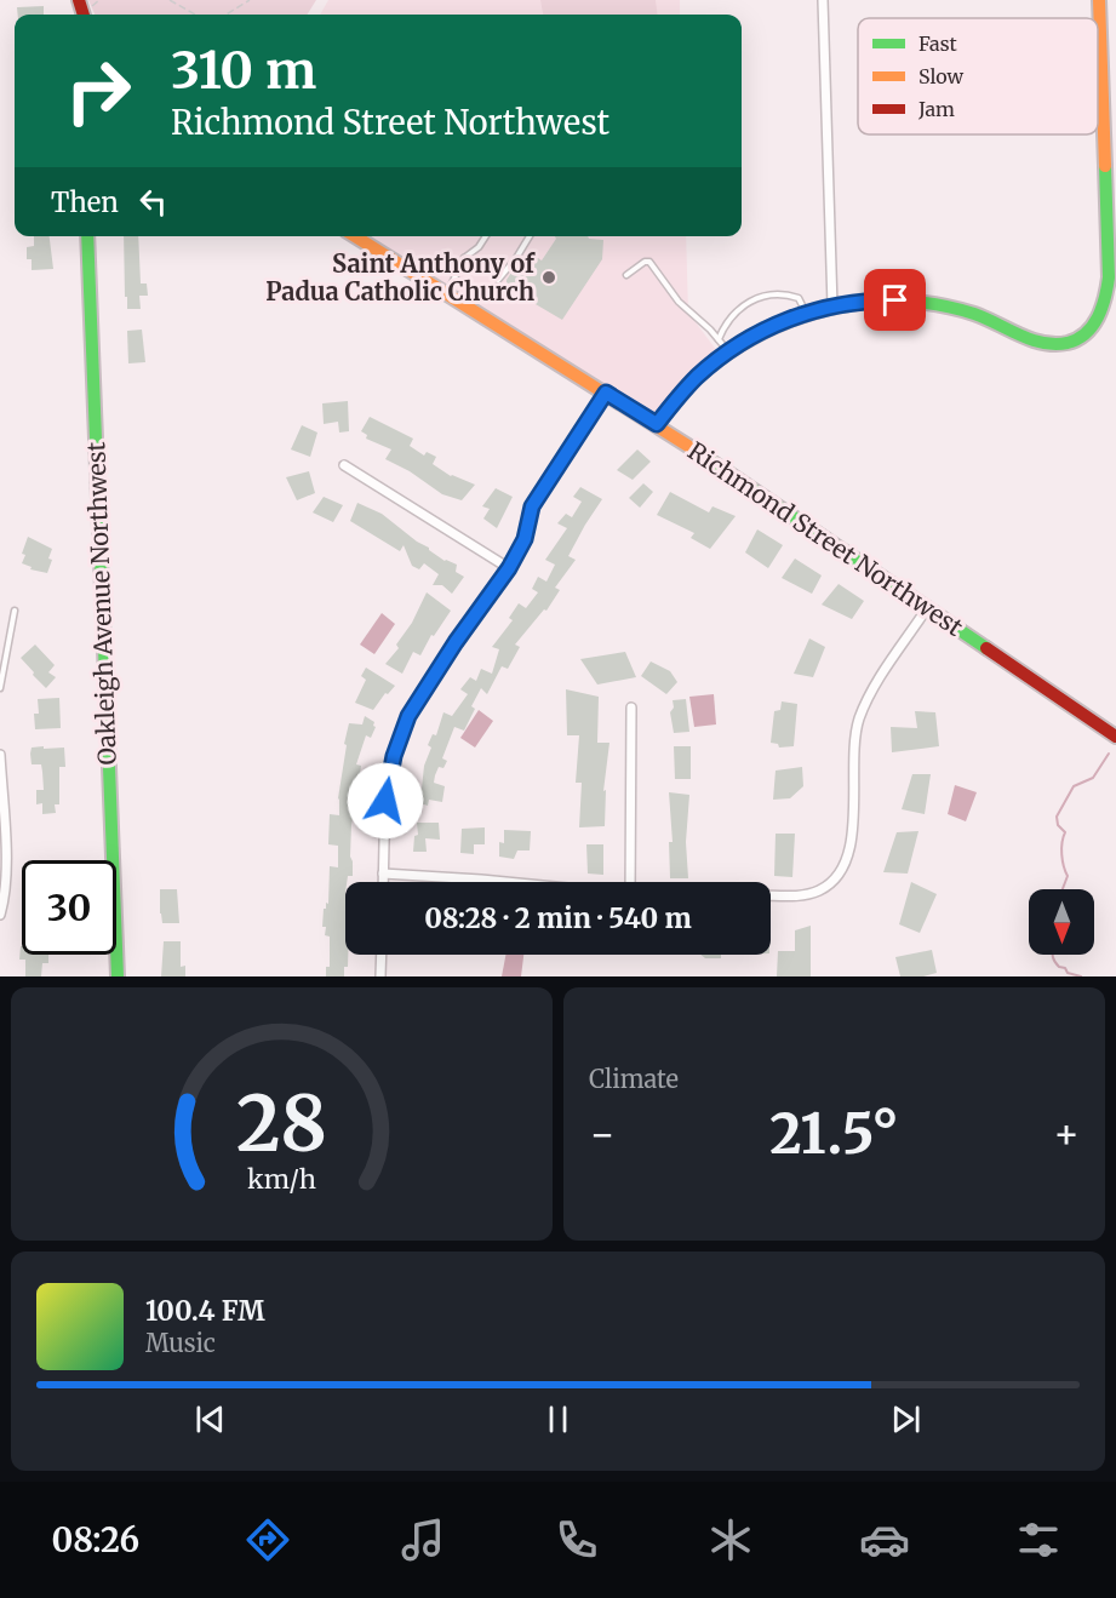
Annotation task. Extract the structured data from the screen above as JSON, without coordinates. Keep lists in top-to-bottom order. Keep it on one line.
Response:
{"streets":{"street":["Richmond Street Northwest","Oakleigh Avenue Northwest"]},"places":["Saint Anthony of Padua Catholic Church"],"legend":["Fast","Slow","Jam"],"north":"bottom","page":{"turn":["310 m","Richmond Street Northwest"],"then":"Then","limit":"30","trip":"08:28 · 2 min · 540 m","tile":"Climate","heat":["−","21.5°","+"],"song":["100.4 FM","Music"],"tabs":"08:26","gauge":["28","km/h"]}}
